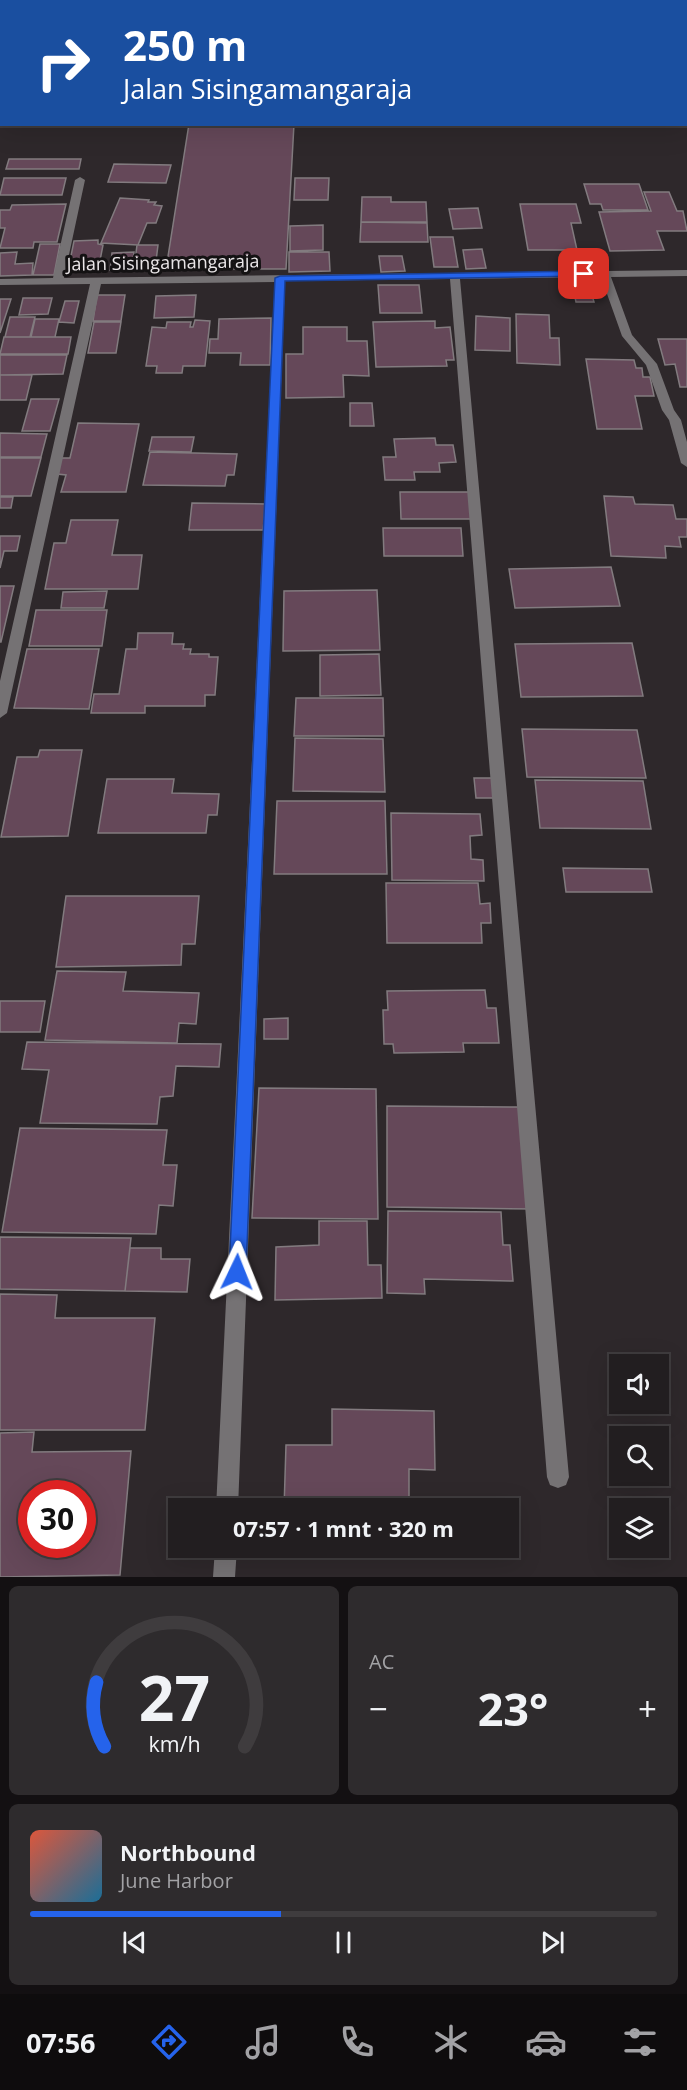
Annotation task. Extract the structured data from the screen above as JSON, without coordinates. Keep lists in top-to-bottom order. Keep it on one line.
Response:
{"streets":{"street":["Jalan Sisingamangaraja"]},"page":{"turn":["250 m","Jalan Sisingamangaraja"],"limit":"30","trip":"07:57 · 1 mnt · 320 m","tile":"AC","heat":["−","23°","+"],"song":["Northbound","June Harbor"],"tabs":"07:56","gauge":["27","km/h"]}}
